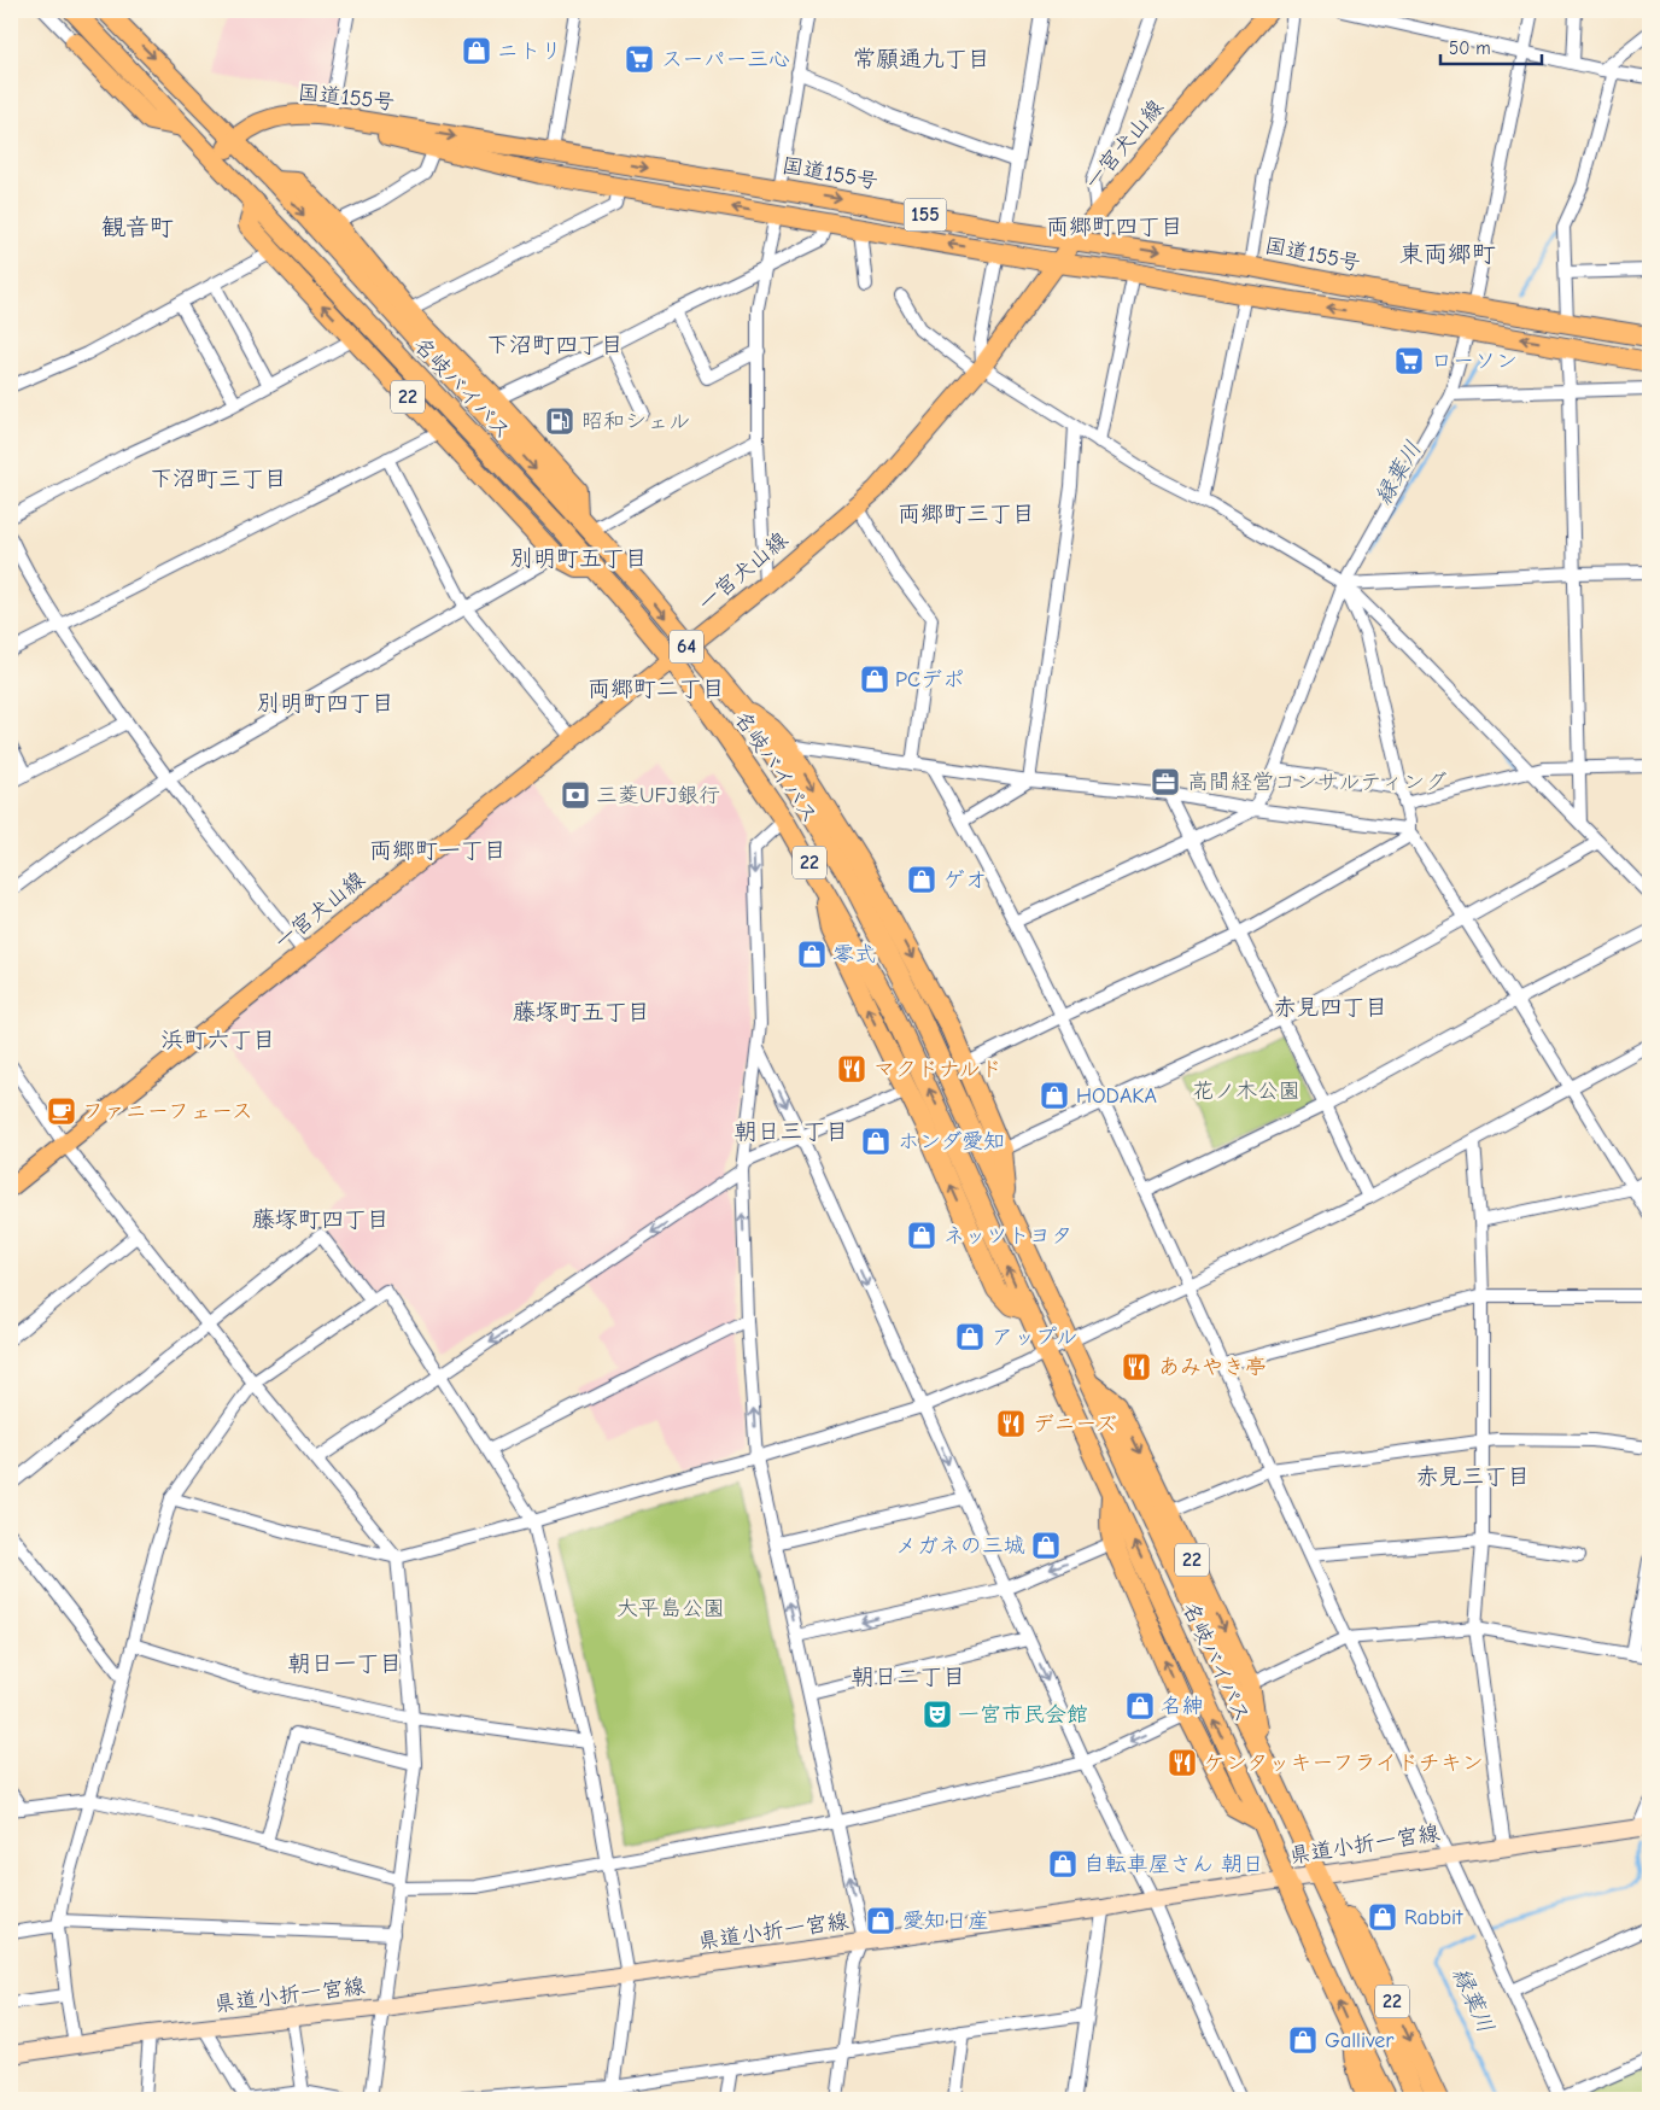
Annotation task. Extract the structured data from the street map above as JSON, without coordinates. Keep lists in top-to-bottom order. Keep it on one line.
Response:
{"streets":{"highway":["国道155号","155","名岐バイパス","22"],"main road":["一宮犬山線","64","県道小折一宮線"]},"crossings":[["国道155号","一宮犬山線"],["国道155号","名岐バイパス"],["一宮犬山線","名岐バイパス"],["名岐バイパス","22"],["名岐バイパス","県道小折一宮線"]],"districts":["常願通九丁目","観音町","両郷町四丁目","東両郷町","下沼町四丁目","下沼町三丁目","両郷町三丁目","別明町五丁目","両郷町二丁目","別明町四丁目","両郷町一丁目","赤見四丁目","藤塚町五丁目","浜町六丁目","朝日三丁目","藤塚町四丁目","赤見三丁目","朝日一丁目","朝日二丁目"],"water":["縁葉川"],"parks":["花ノ木公園","大平島公園"],"places":{"shop":["ニトリ","PCデポ","ゲオ","零式","HODAKA","ホンダ愛知","ネッツトヨタ","アップル","メガネの三城","名紳","自転車屋さん 朝日","Rabbit","愛知日産","Galliver"],"supermarket":["スーパー三心","ローソン"],"fuel station":["昭和シェル"],"office":["高間経営コンサルティング"],"bank":["三菱UFJ銀行"],"restaurant":["マクドナルド","あみやき亭","デニーズ","ケンタッキーフライドチキン"],"cafe":["ファニーフェース"],"theatre":["一宮市民会館"]},"scale_bar":"50 m"}
